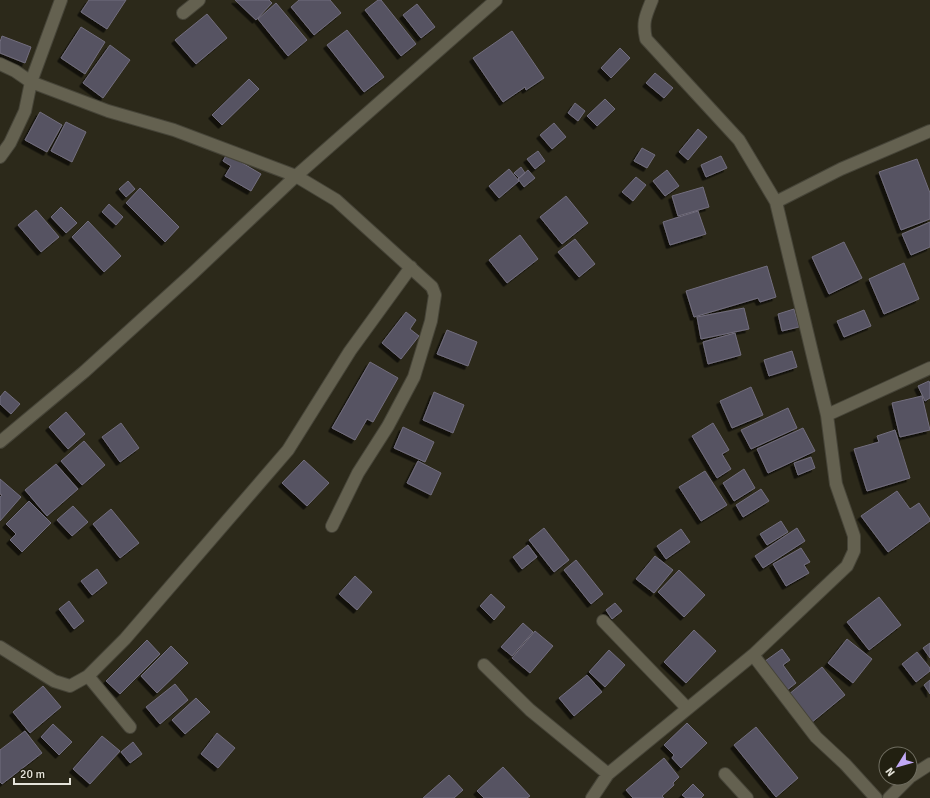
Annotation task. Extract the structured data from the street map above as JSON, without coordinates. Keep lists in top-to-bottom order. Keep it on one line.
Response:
{"scale_bar":"20 m","north":"bottom left"}
